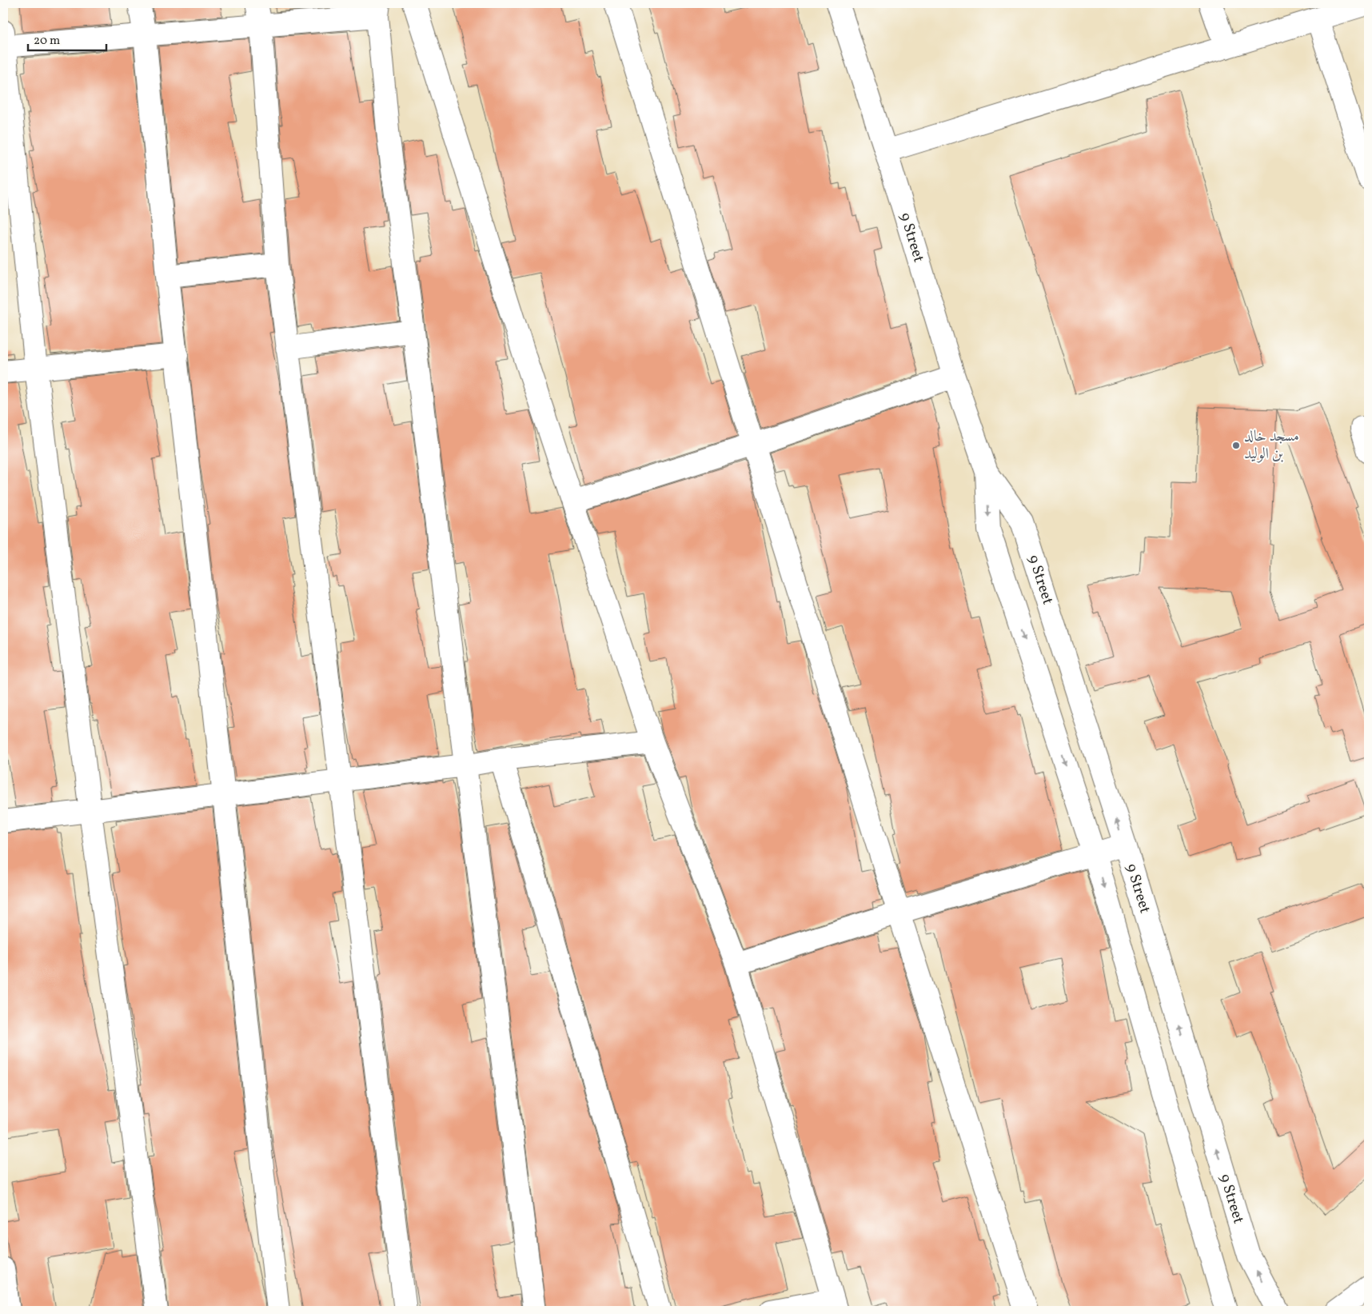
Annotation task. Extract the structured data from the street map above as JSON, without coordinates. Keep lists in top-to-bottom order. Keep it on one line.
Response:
{"streets":{"street":["9 Street"]},"places":["مسجد خالد بن الوليد"],"scale_bar":"20 m"}
